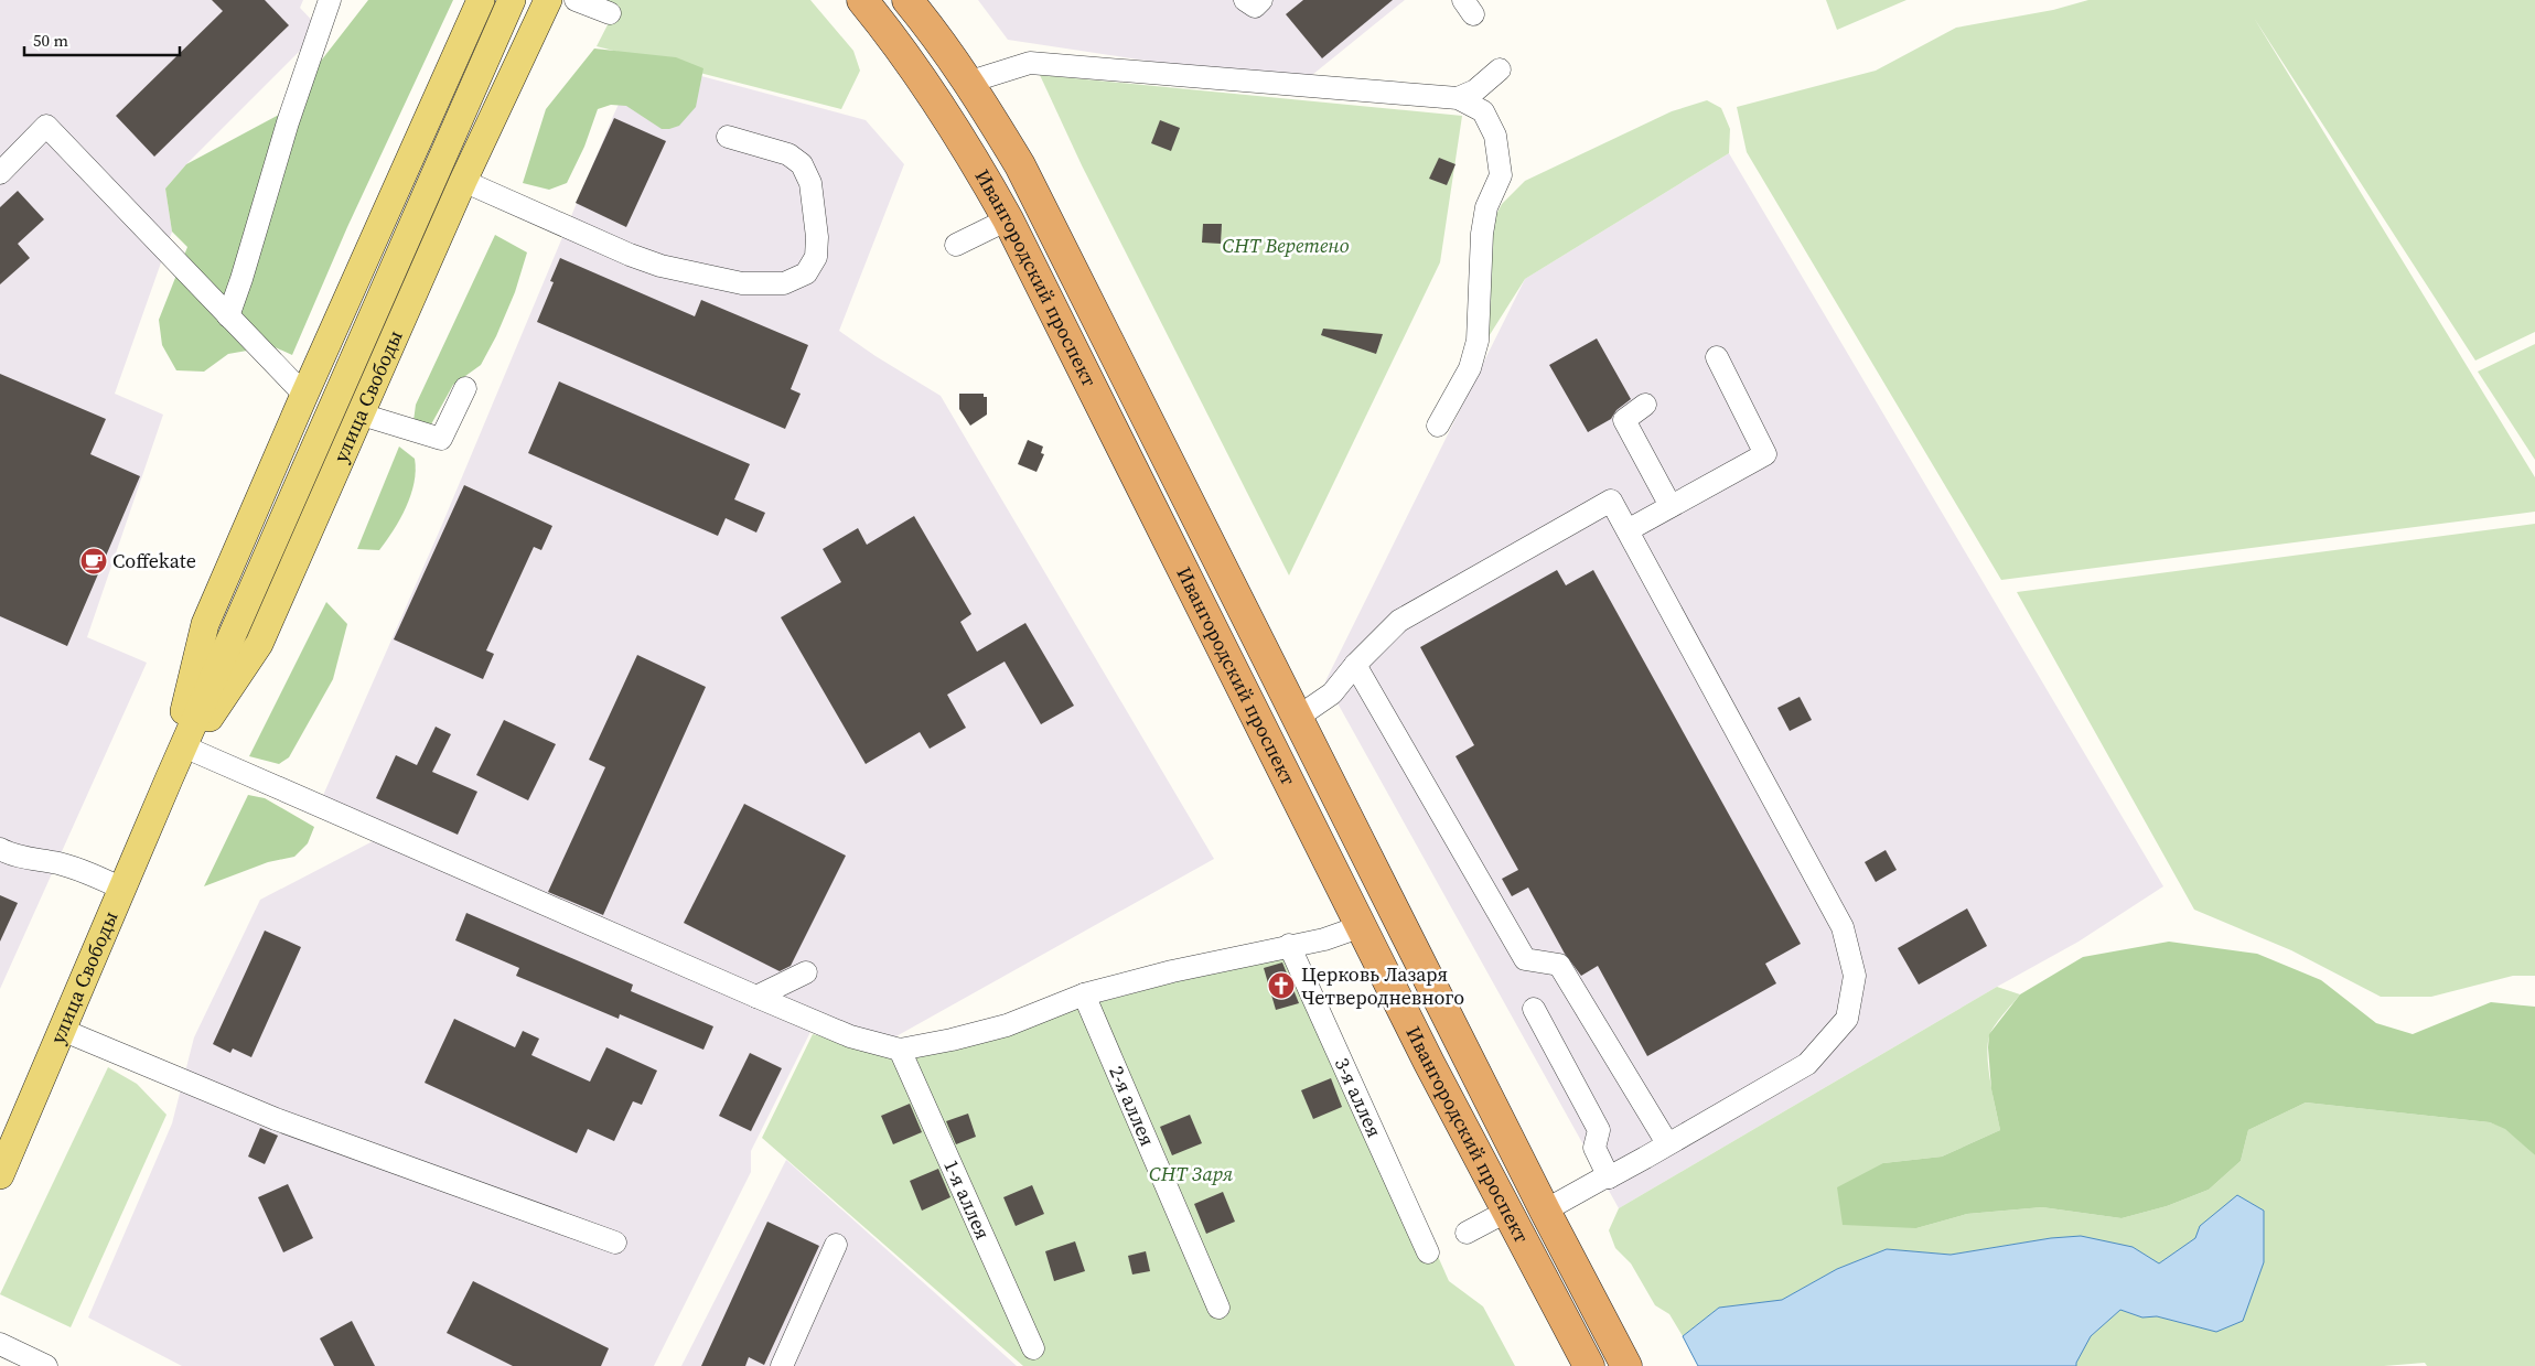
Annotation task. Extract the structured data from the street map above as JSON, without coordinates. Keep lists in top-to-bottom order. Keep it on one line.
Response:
{"streets":{"highway":["Ивангородский проспект"],"main road":["улица Свободы"],"street":["3-я аллея","2-я аллея","1-я аллея"]},"parks":["СНТ Веретено","СНТ Заря"],"places":{"cafe":["Coffekate"],"church":["Церковь Лазаря Четверодневного"]},"scale_bar":"50 m"}
